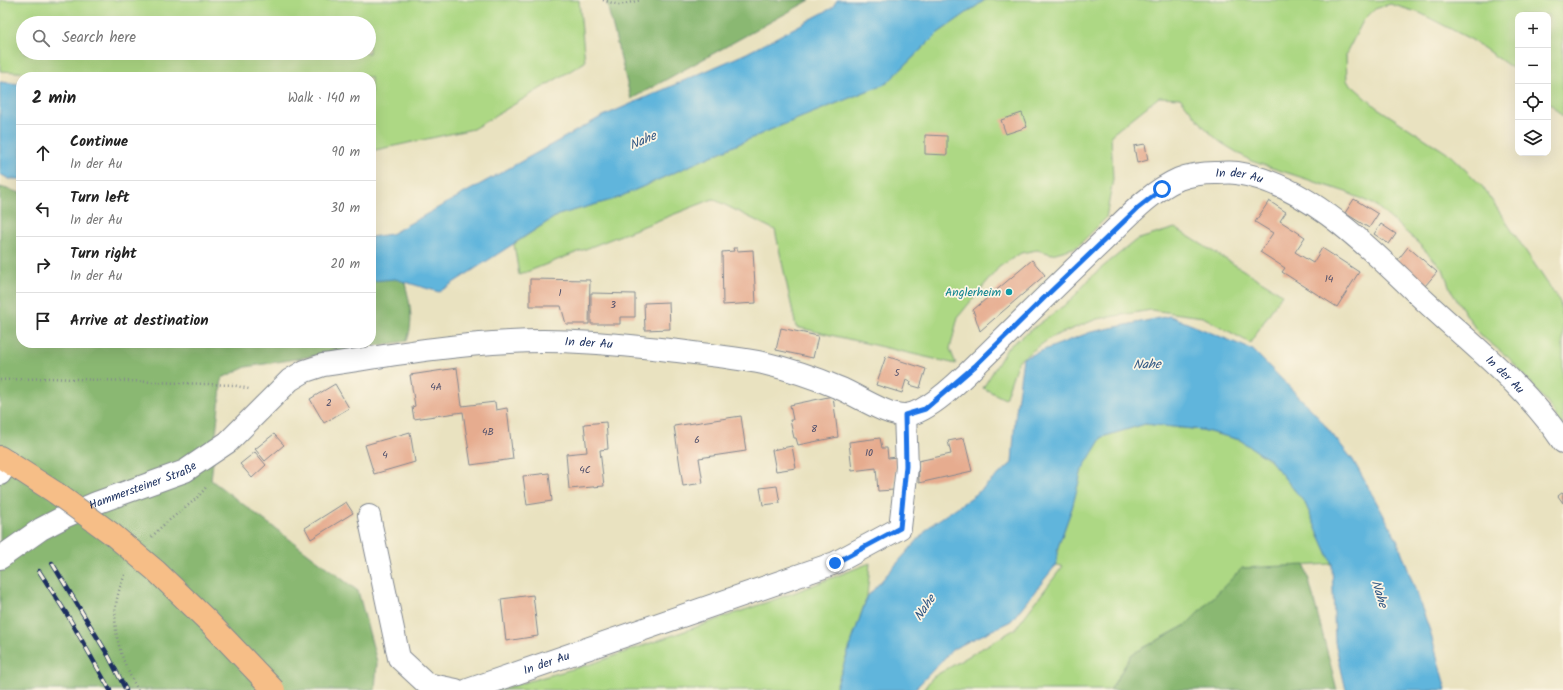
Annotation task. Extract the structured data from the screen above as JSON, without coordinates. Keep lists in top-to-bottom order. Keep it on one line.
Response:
{"streets":{"street":["In der Au","Hammersteiner Straße"]},"crossings":[["In der Au","Hammersteiner Straße"]],"water":["Nahe"],"places":["Anglerheim"],"house_numbers":["14","1","3","5","4A","2","8","4B","6","10","4","4C"],"page":{"map_buttons":["+","−"],"search":"Search here","heading":["2 min","Walk · 140 m"],"list":[["Continue","In der Au","90 m"],["Turn left","In der Au","30 m"],["Turn right","In der Au","20 m"],"Arrive at destination"]}}
